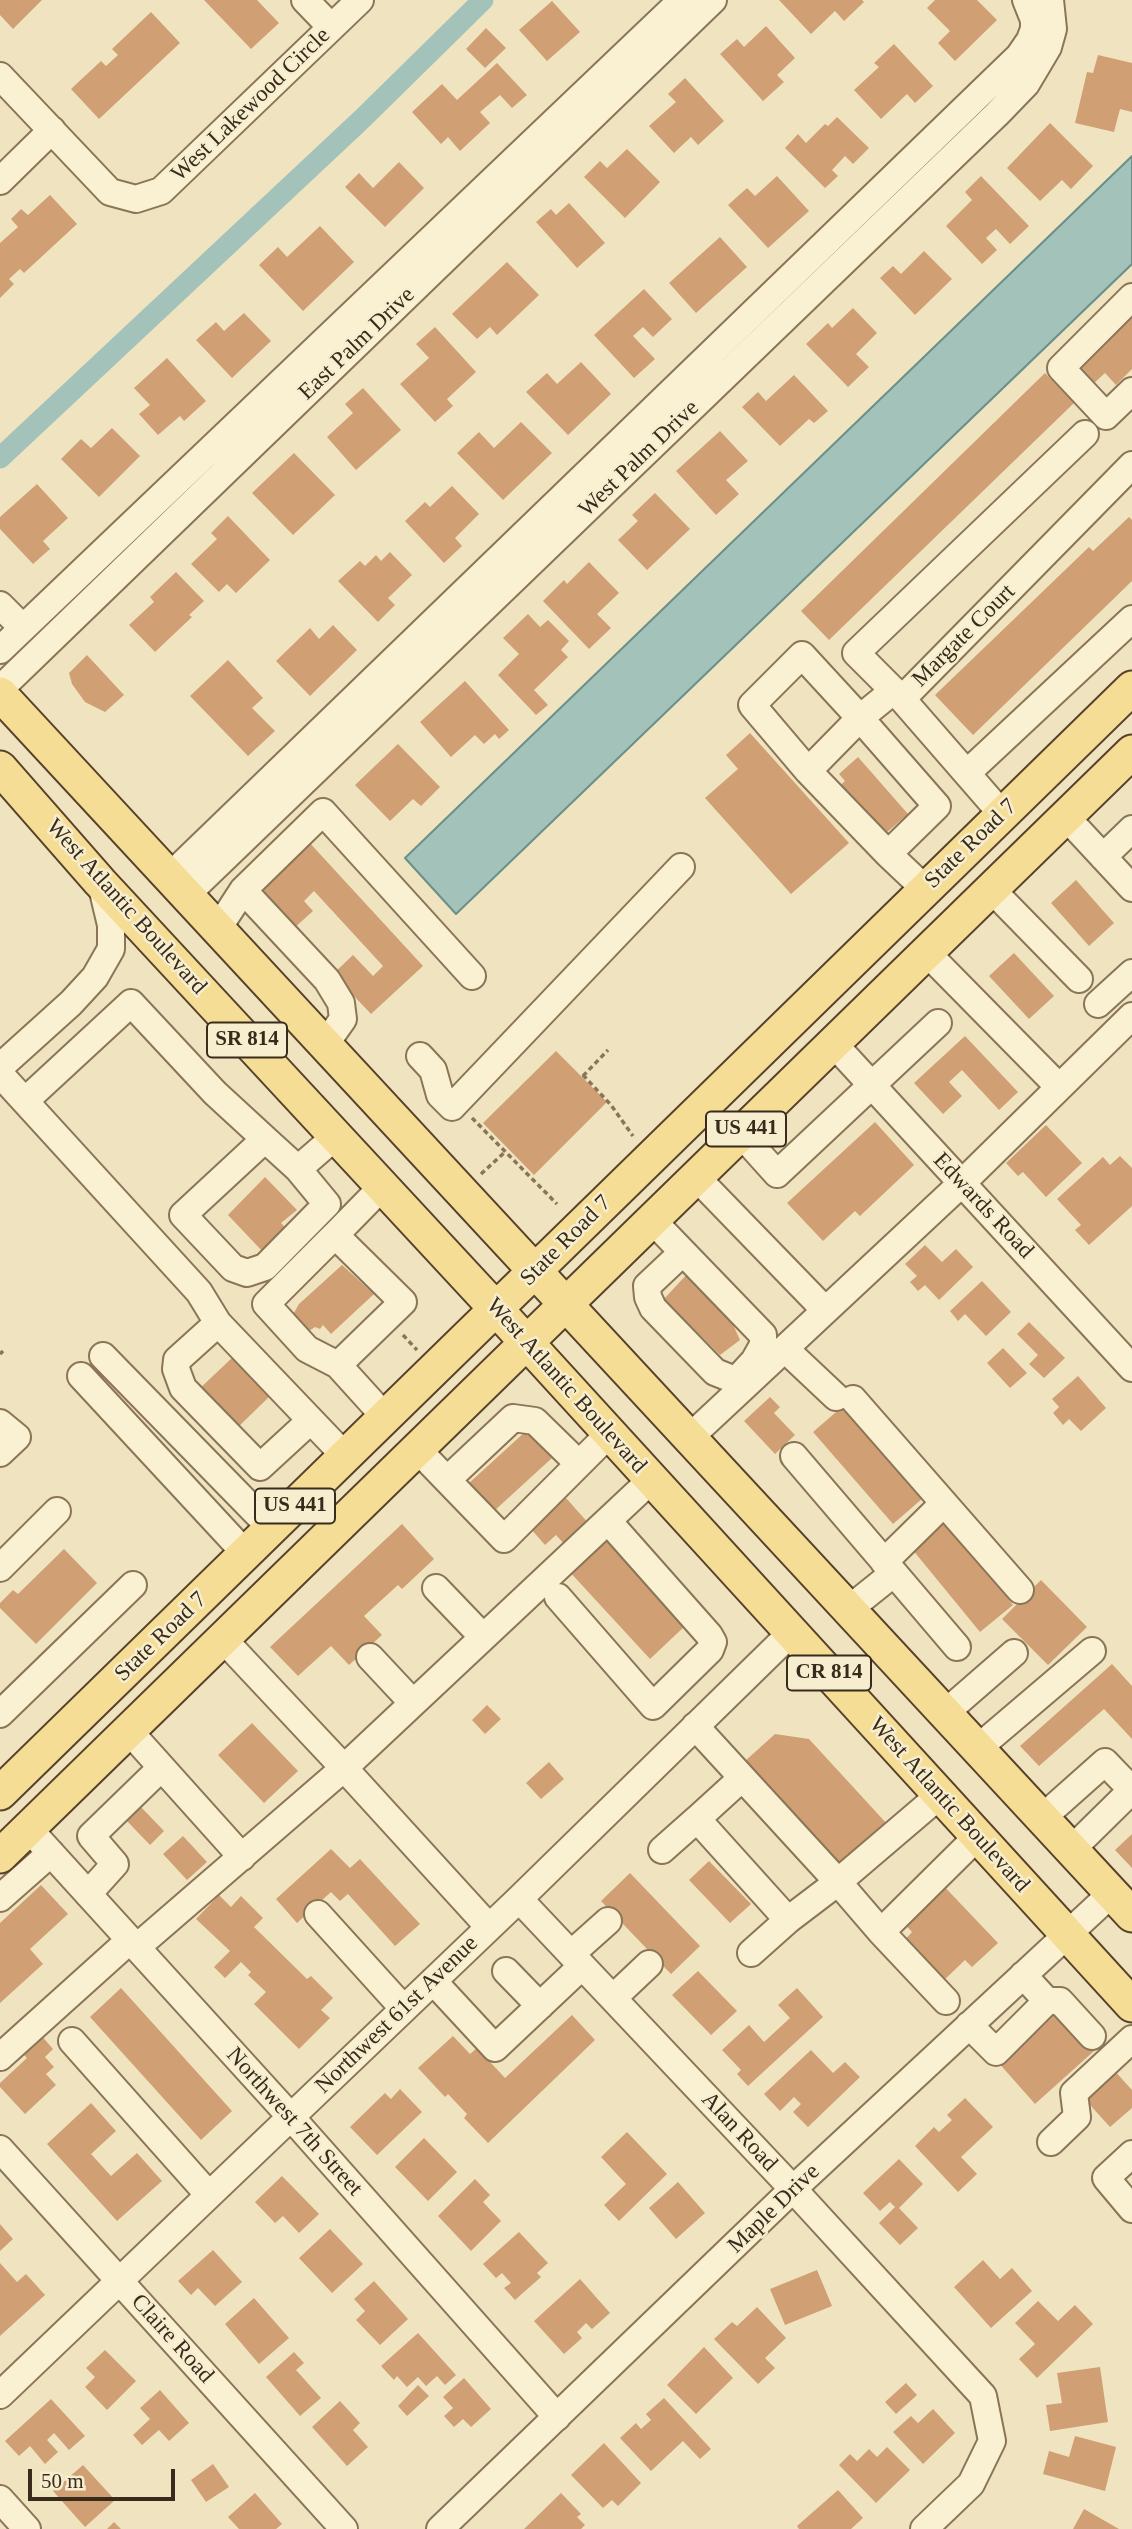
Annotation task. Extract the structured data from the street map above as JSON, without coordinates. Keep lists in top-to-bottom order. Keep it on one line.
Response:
{"streets":{"main road":["State Road 7","West Atlantic Boulevard","SR 814","US 441","CR 814"],"street":["West Lakewood Circle","East Palm Drive","West Palm Drive","Margate Court","Edwards Road","Northwest 61st Avenue","Northwest 7th Street","Alan Road","Maple Drive","Claire Road"]},"crossings":[["West Palm Drive","SR 814"],["Margate Court","State Road 7"],["State Road 7","West Atlantic Boulevard"],["State Road 7","SR 814"],["State Road 7","Edwards Road"],["State Road 7","CR 814"],["State Road 7","Northwest 7th Street"],["West Atlantic Boulevard","Northwest 61st Avenue"],["West Atlantic Boulevard","Maple Drive"],["SR 814","CR 814"],["CR 814","Maple Drive"],["Northwest 61st Avenue","Northwest 7th Street"],["Northwest 61st Avenue","Alan Road"],["Northwest 61st Avenue","Claire Road"],["Northwest 7th Street","Maple Drive"],["Alan Road","Maple Drive"]],"scale_bar":"50 m"}
